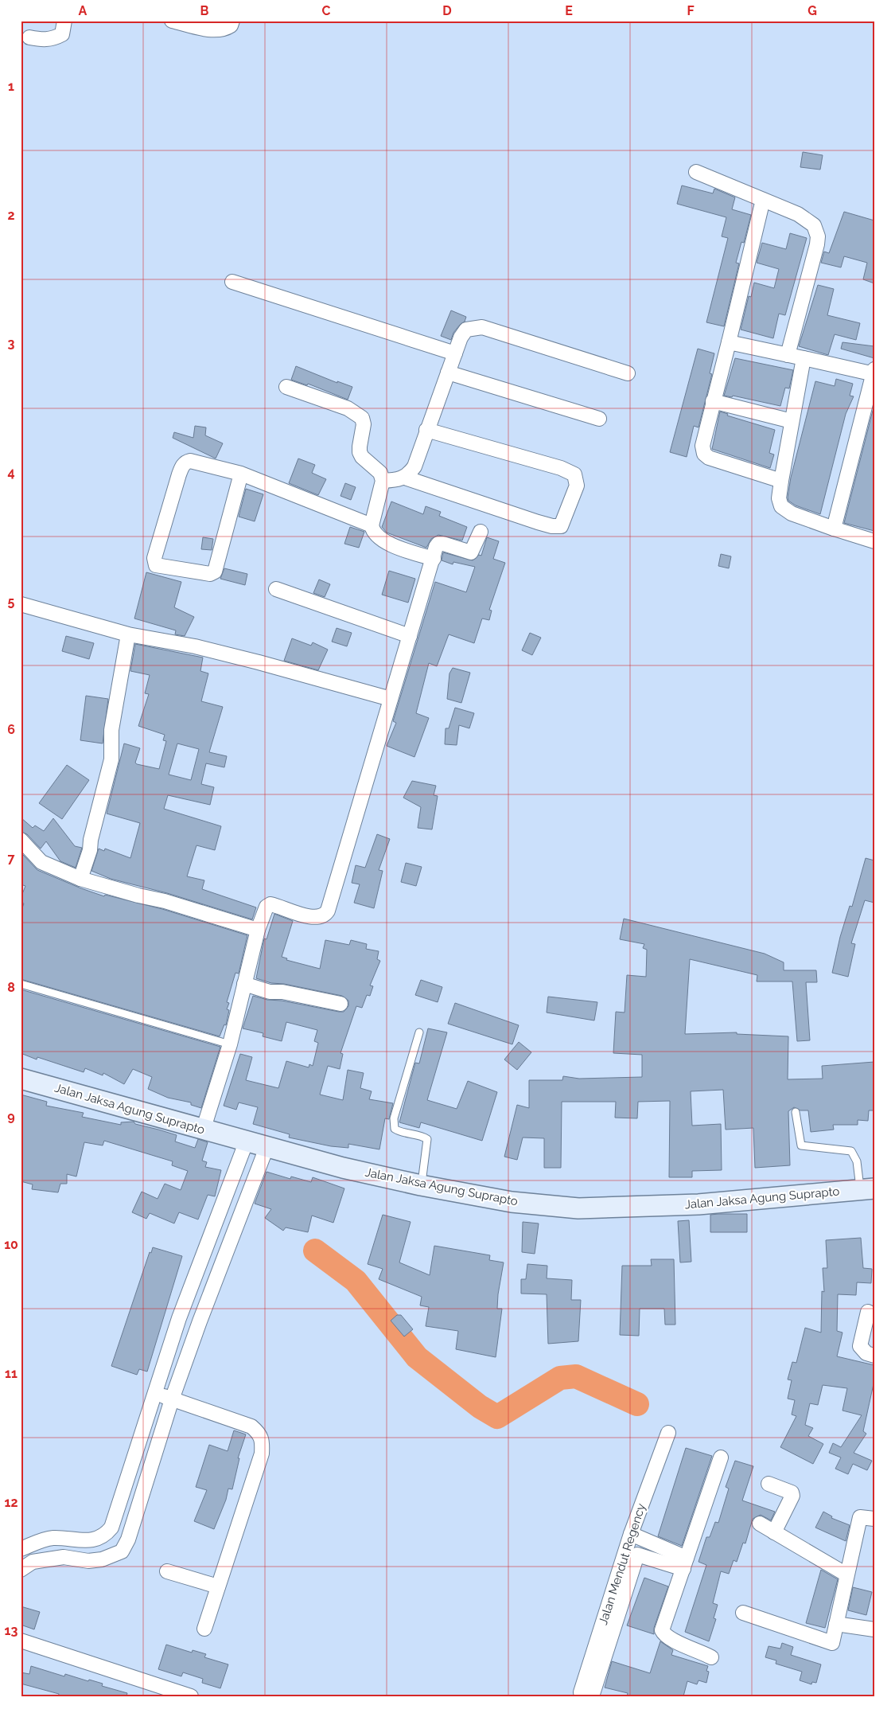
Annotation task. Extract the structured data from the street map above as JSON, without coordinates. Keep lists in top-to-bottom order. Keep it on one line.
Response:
{"streets":{"main road":["Jalan Jaksa Agung Suprapto"],"street":["Jalan Mendut Regency"]},"grid":{"columns":["A","B","C","D","E","F","G"],"rows":["1","2","3","4","5","6","7","8","9","10","11","12","13"]}}
